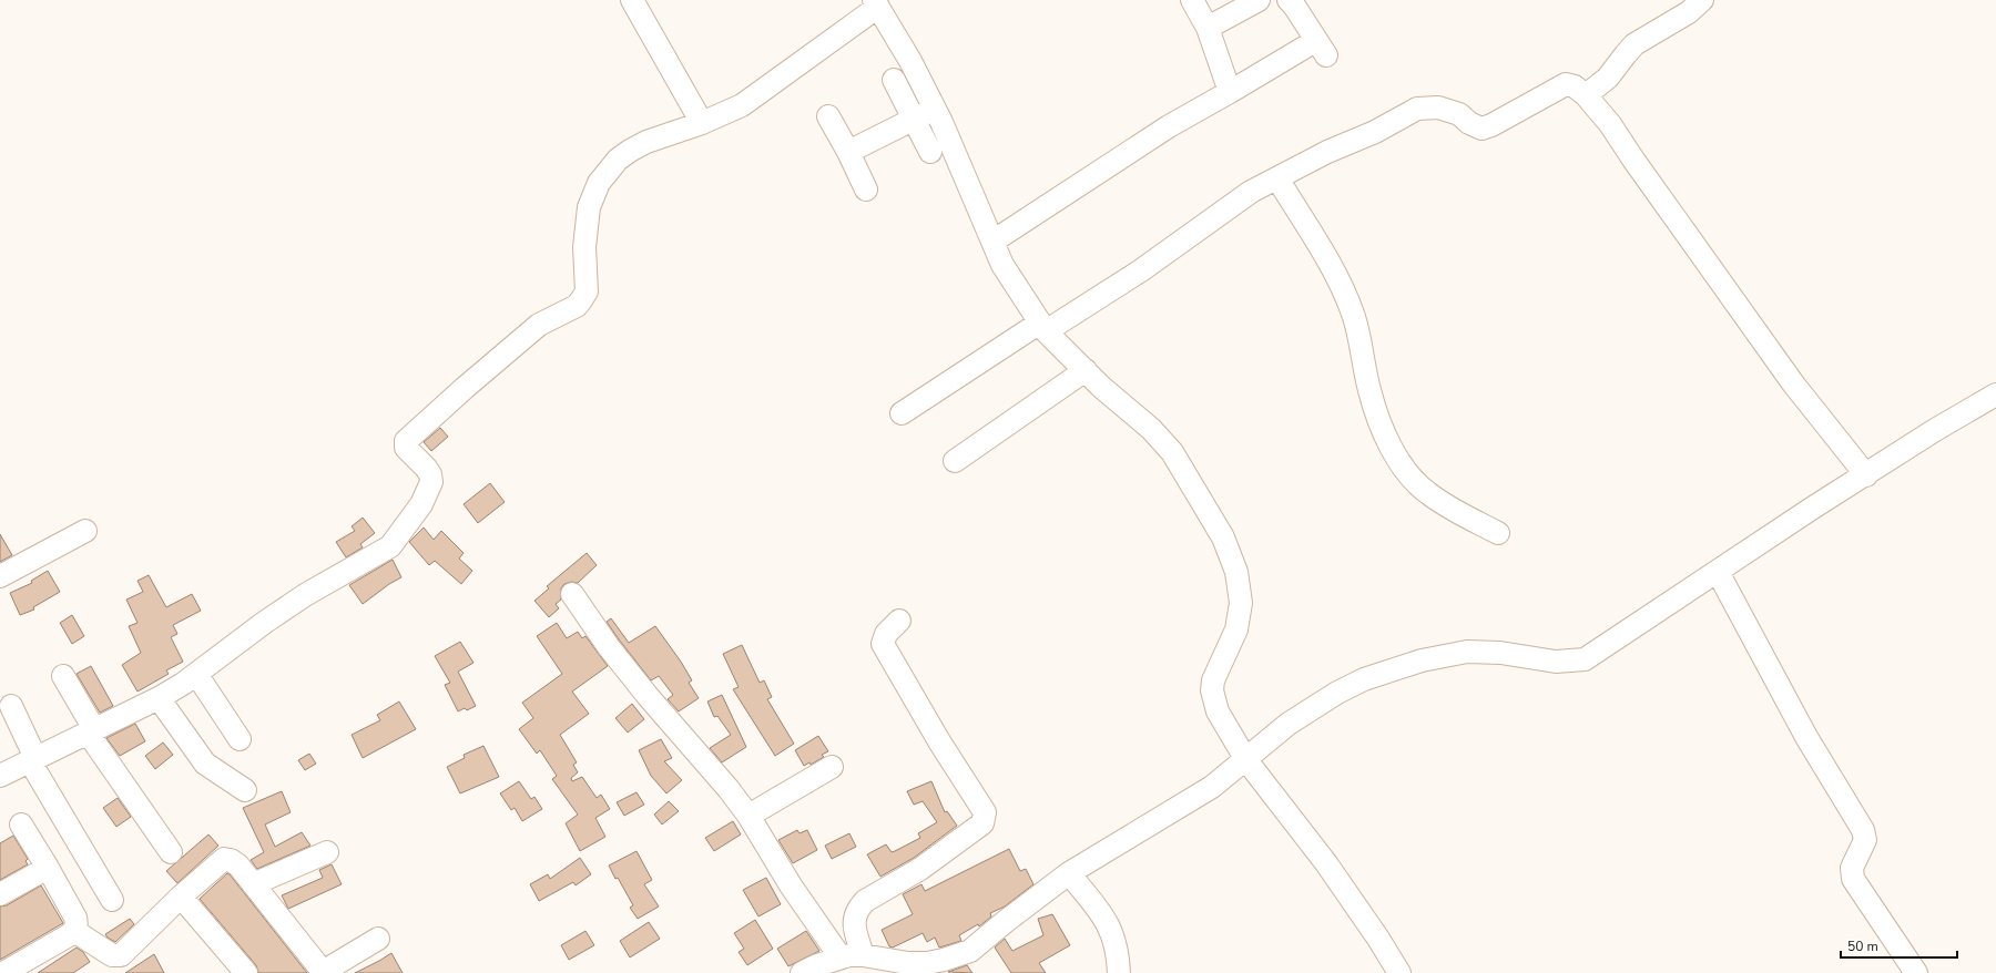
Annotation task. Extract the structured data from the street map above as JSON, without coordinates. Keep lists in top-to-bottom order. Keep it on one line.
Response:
{"scale_bar":"50 m"}
